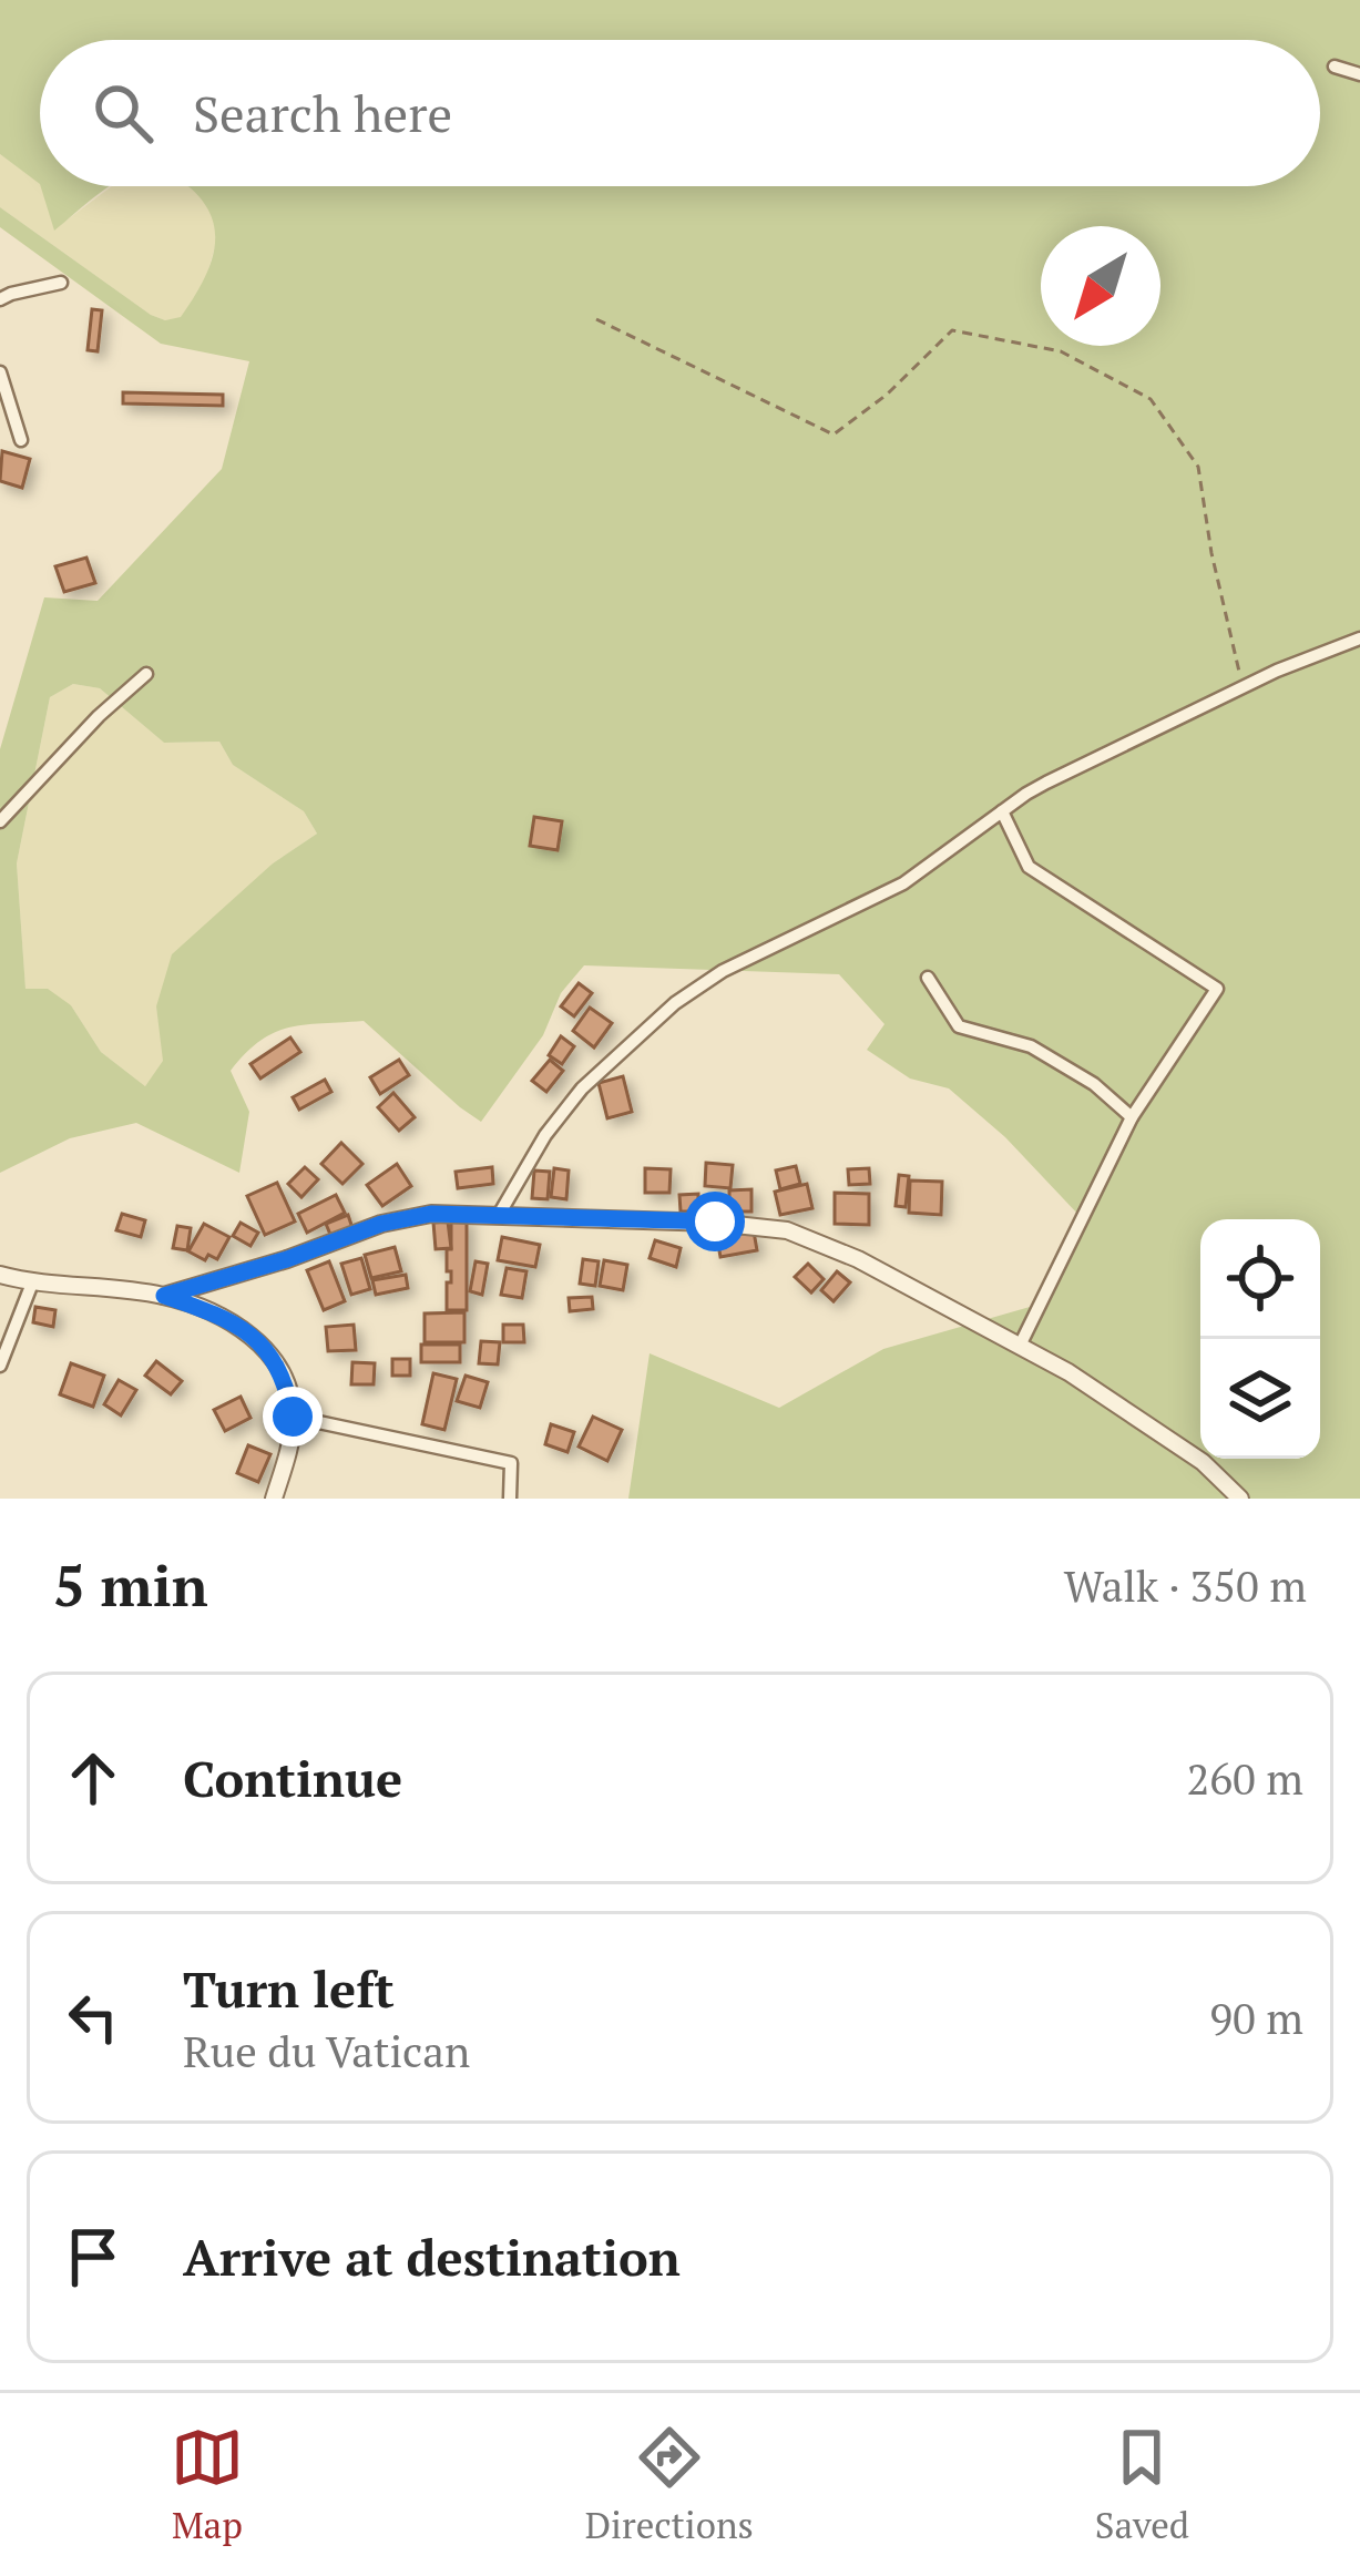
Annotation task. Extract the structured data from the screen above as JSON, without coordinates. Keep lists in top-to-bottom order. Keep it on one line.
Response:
{"north":"bottom left","page":{"search":"Search here","heading":["5 min","Walk · 350 m"],"list":[["Continue","260 m"],["Turn left","Rue du Vatican","90 m"],"Arrive at destination"],"nav":["Map","Directions","Saved"]}}
